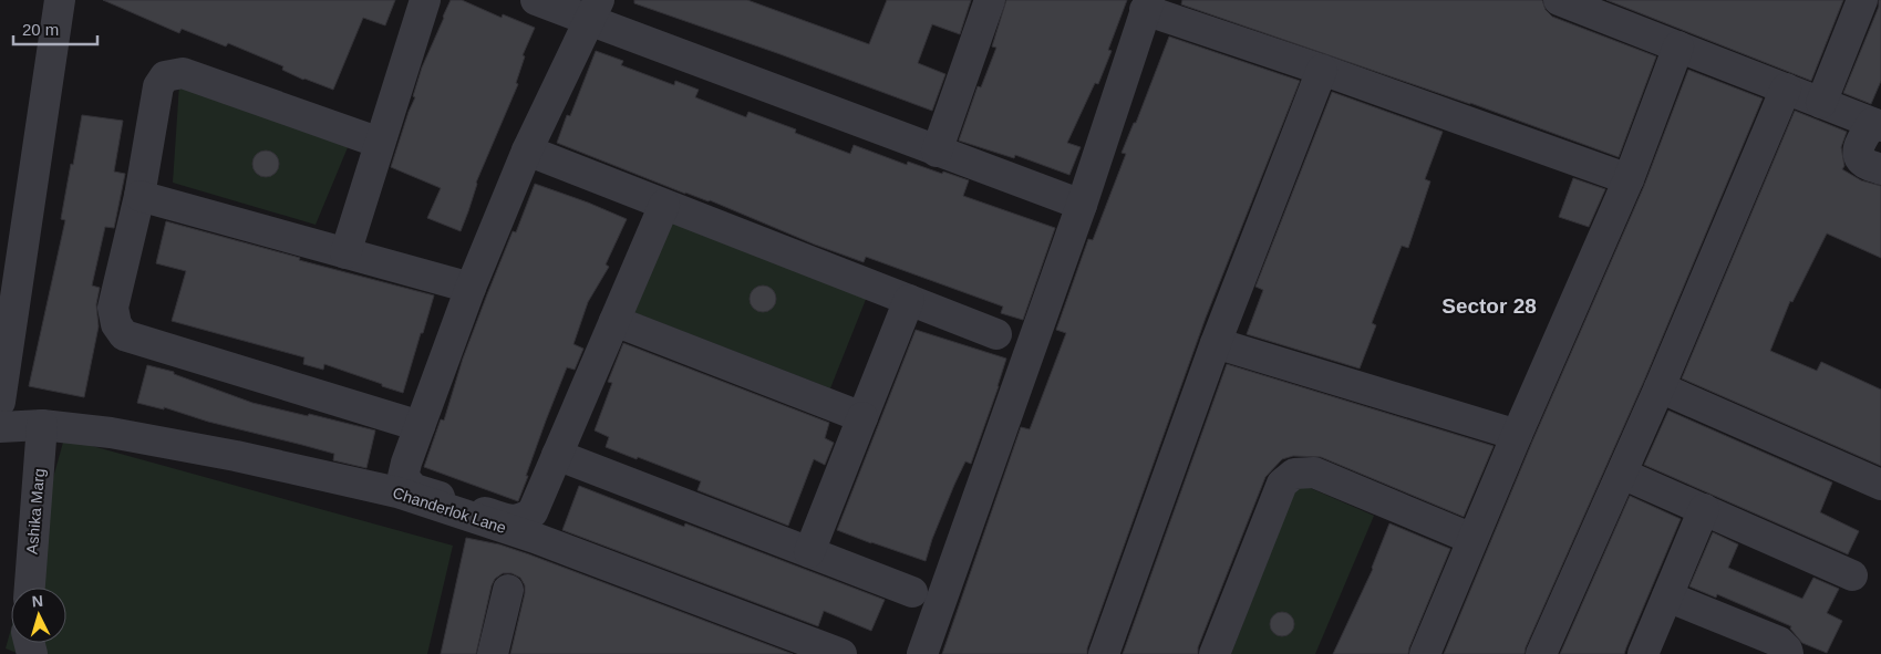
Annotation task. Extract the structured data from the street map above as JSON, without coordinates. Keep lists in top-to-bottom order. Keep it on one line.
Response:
{"streets":{"street":["Chanderlok Lane","Ashika Marg"]},"crossings":[["Chanderlok Lane","Ashika Marg"]],"districts":["Sector 28"],"scale_bar":"20 m","north":"top"}
